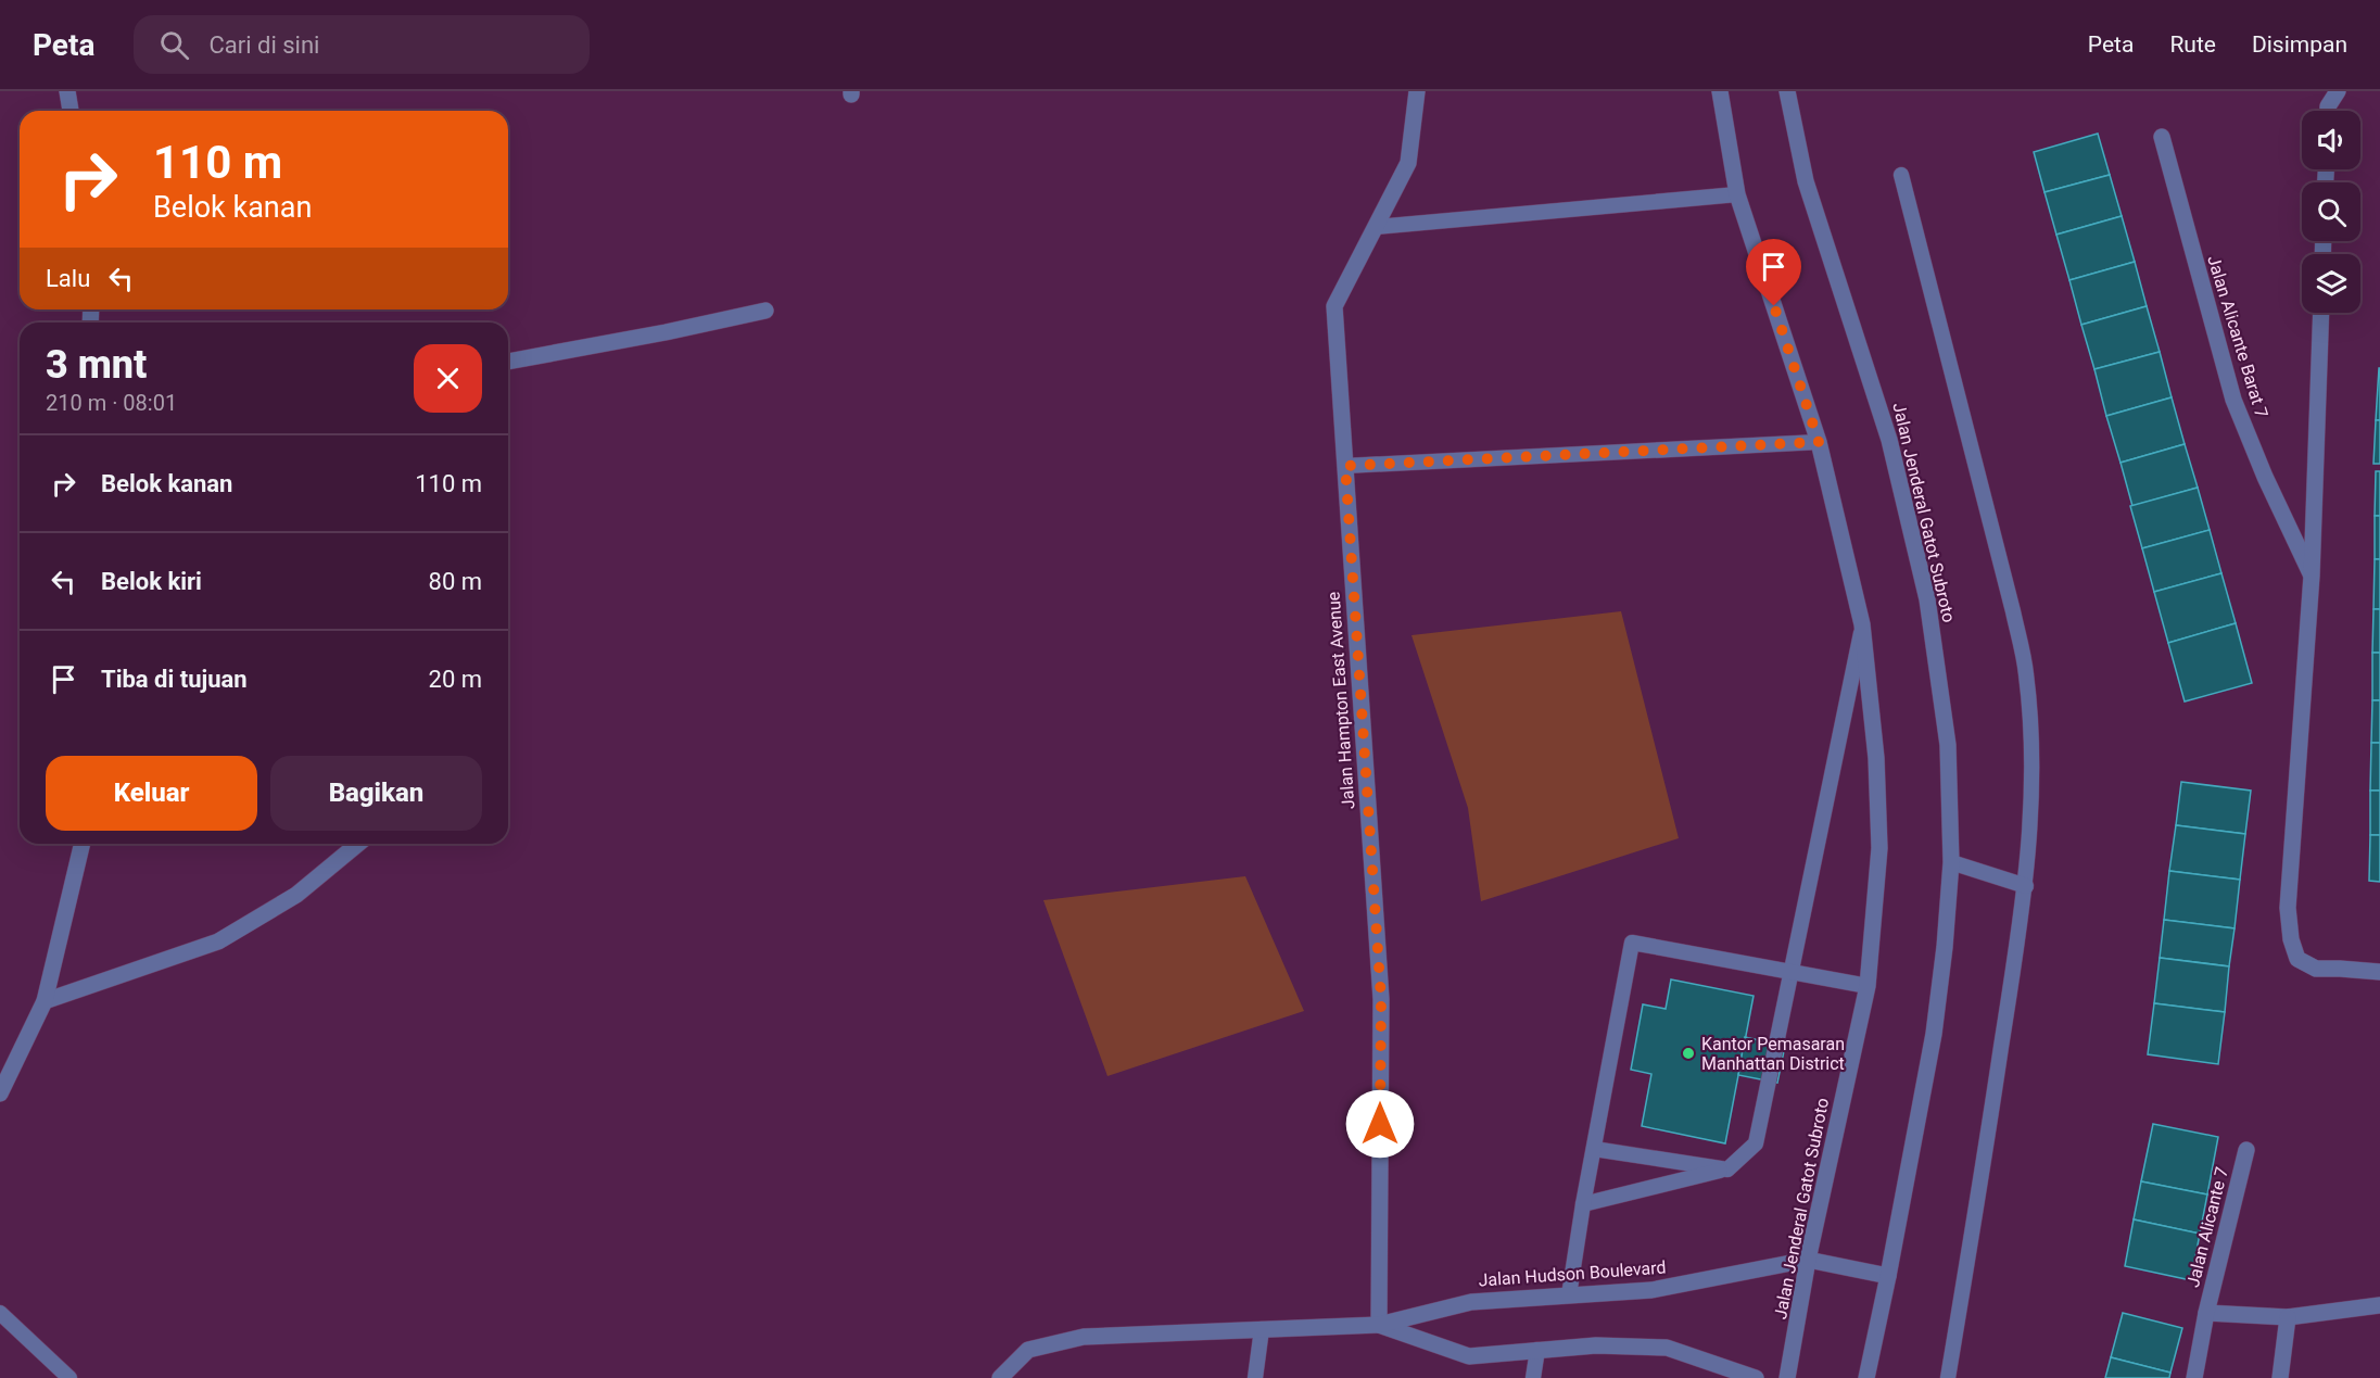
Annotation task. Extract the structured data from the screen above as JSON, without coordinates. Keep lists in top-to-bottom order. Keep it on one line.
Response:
{"streets":{"street":["Jalan Alicante Barat 7","Jalan Jenderal Gatot Subroto","Jalan Hampton East Avenue","Jalan Alicante 7","Jalan Hudson Boulevard"]},"crossings":[["Jalan Jenderal Gatot Subroto","Jalan Hudson Boulevard"],["Jalan Hampton East Avenue","Jalan Hudson Boulevard"]],"places":["Kantor Pemasaran Manhattan District"],"page":{"header":"Peta","search":"Cari di sini","nav":["Peta","Rute","Disimpan"],"turn":["110 m","Belok kanan"],"then":"Lalu","heading":["3 mnt","210 m · 08:01"],"list":[{"name":"Belok kanan","value":"110 m"},{"name":"Belok kiri","value":"80 m"},{"name":"Tiba di tujuan","value":"20 m"}],"buttons":["Keluar","Bagikan"]}}
